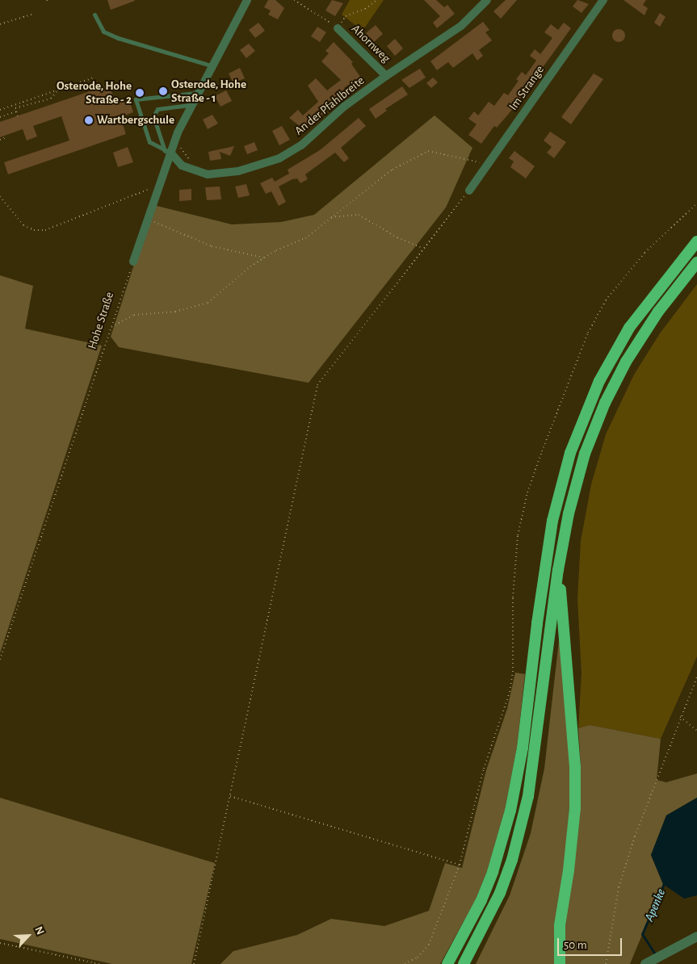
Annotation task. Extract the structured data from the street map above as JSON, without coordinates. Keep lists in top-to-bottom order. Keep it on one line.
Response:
{"streets":{"street":["Ahornweg","Im Strange","An der Pfahlbreite"],"path":["Hohe Straße"]},"crossings":[["Ahornweg","An der Pfahlbreite"]],"water":["Apenke"],"places":["Osterode, Hohe Straße - 1","Osterode, Hohe Straße - 2","Wartbergschule"],"scale_bar":"50 m","north":"top right"}
